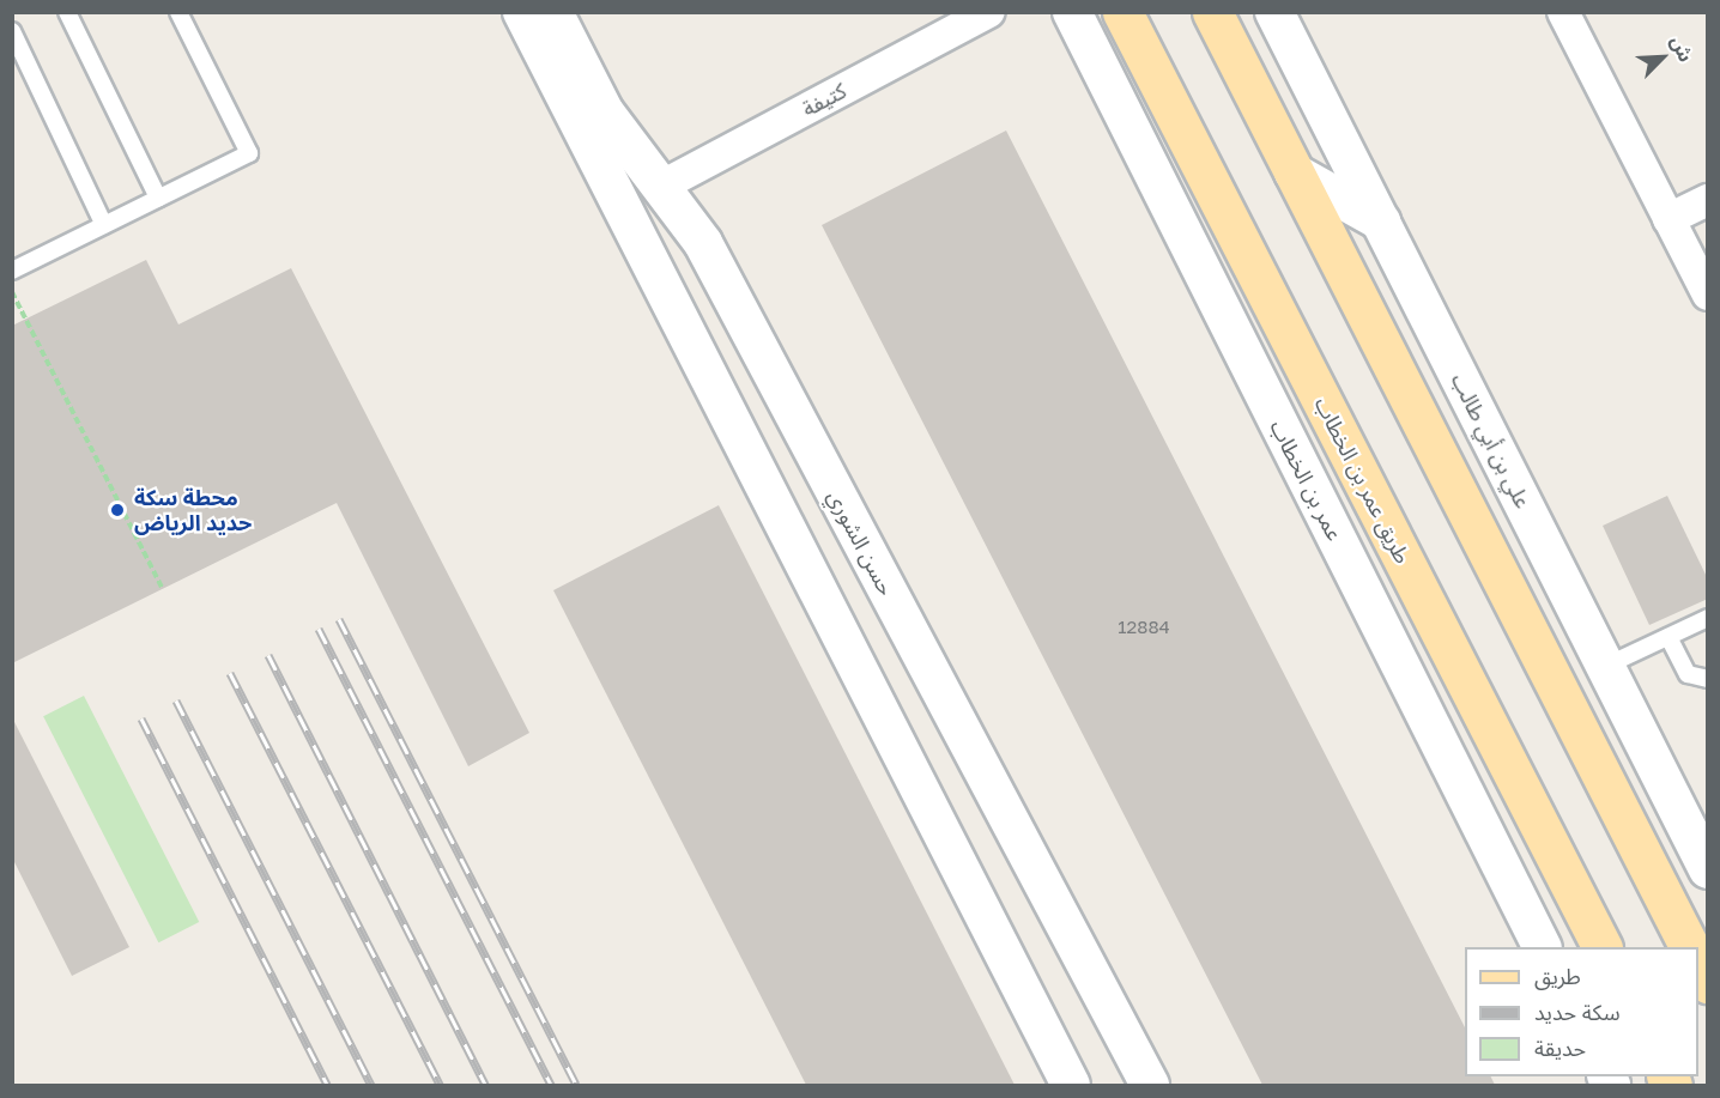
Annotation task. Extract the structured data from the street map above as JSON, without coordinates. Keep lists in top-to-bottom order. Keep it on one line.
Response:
{"streets":{"main road":["طريق عمر بن الخطاب"],"street":["كتيفة","علي بن أبي طالب","عمر بن الخطاب","حسن الشوري"]},"crossings":[["كتيفة","حسن الشوري"]],"places":["محطة سكة حديد الرياض"],"house_numbers":["12884"],"legend":["طريق","سكة حديد","حديقة"],"north":"top right"}
